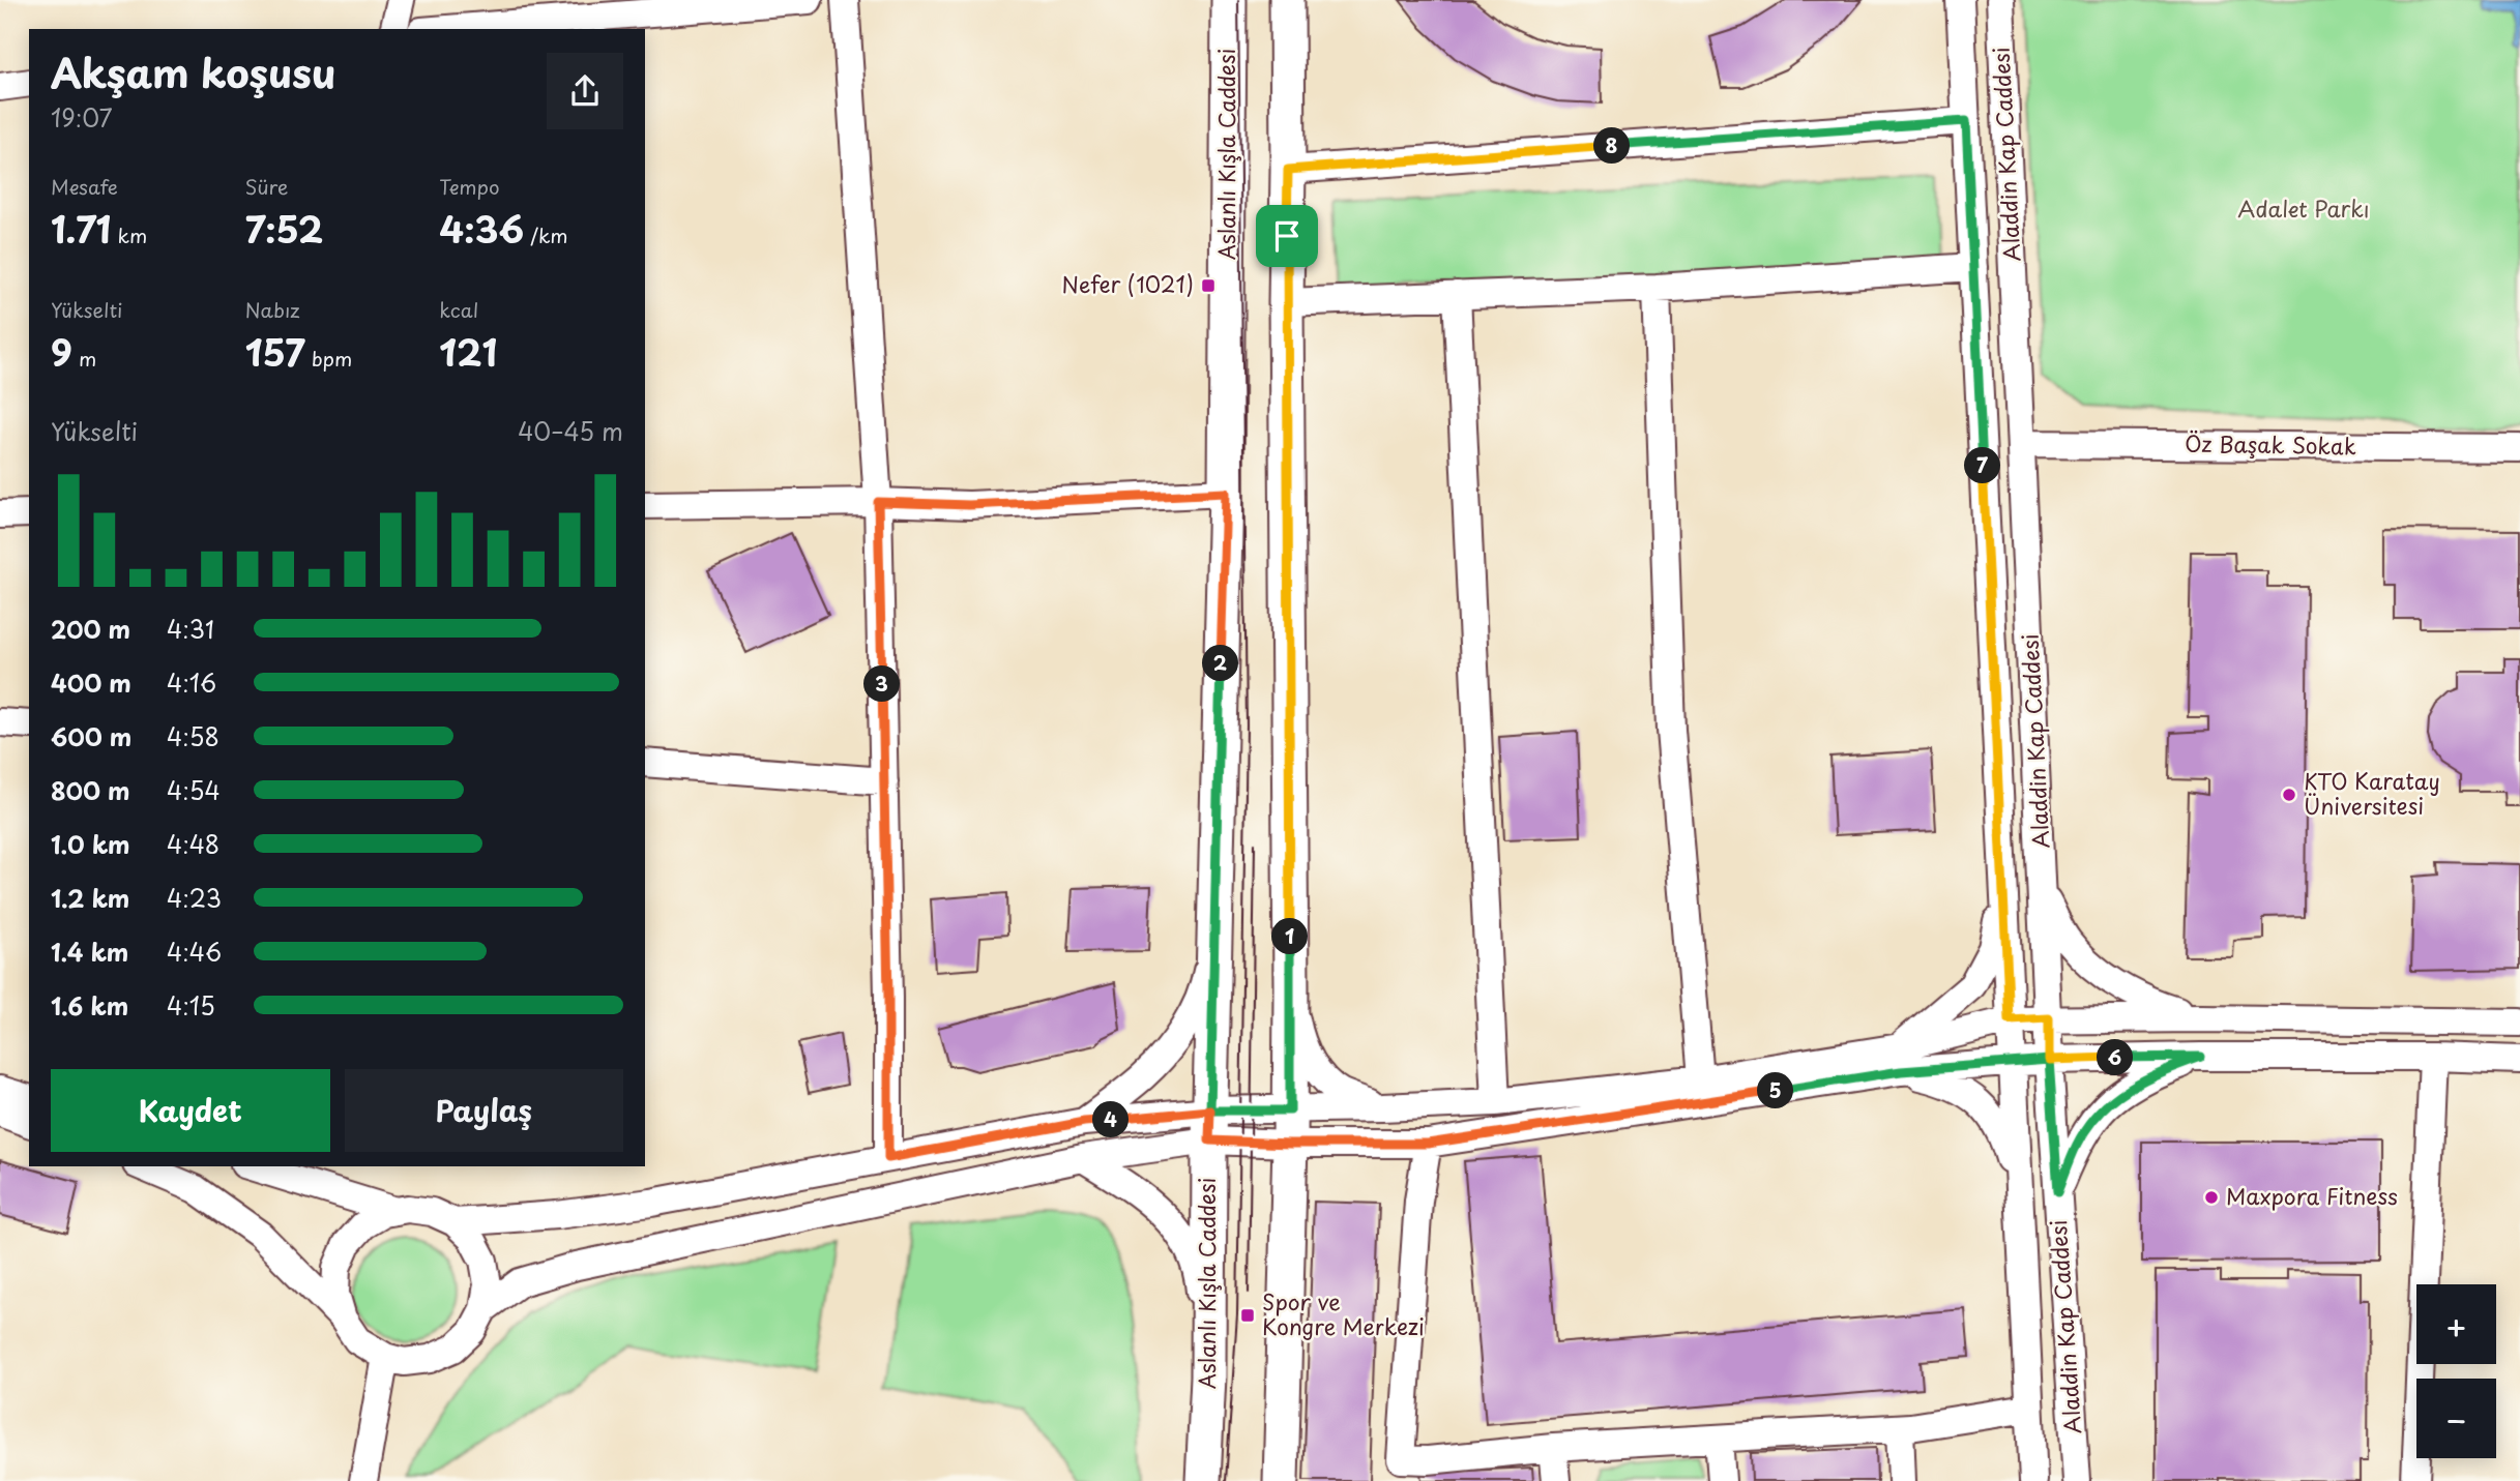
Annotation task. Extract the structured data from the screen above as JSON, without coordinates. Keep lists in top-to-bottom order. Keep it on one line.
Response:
{"streets":{"main road":["Aslanlı Kışla Caddesi"],"street":["Aladdin Kap Caddesi","Öz Başak Sokak"]},"crossings":[["Aladdin Kap Caddesi","Öz Başak Sokak"]],"parks":["Adalet Parkı"],"places":{"transit":["Nefer (1021)","Spor ve Kongre Merkezi"],"other":["KTO Karatay Üniversitesi","Maxpora Fitness"]},"page":{"heading":["Akşam koşusu","19:07"],"pins":["8","7","2","3","1","6","5","4"],"stats":[["Mesafe","1.71 km"],["Süre","7:52"],["Tempo","4:36 /km"],["Yükselti","9 m"],["Nabız","157 bpm"],["kcal","121"]],"chart":["Yükselti","40–45 m"],"list":[{"name":"200 m","note":"4:31"},{"name":"400 m","note":"4:16"},{"name":"600 m","note":"4:58"},{"name":"800 m","note":"4:54"},{"name":"1.0 km","note":"4:48"},{"name":"1.2 km","note":"4:23"},{"name":"1.4 km","note":"4:46"},{"name":"1.6 km","note":"4:15"}],"buttons":["Kaydet","Paylaş"],"map_buttons":["+","−"]}}
